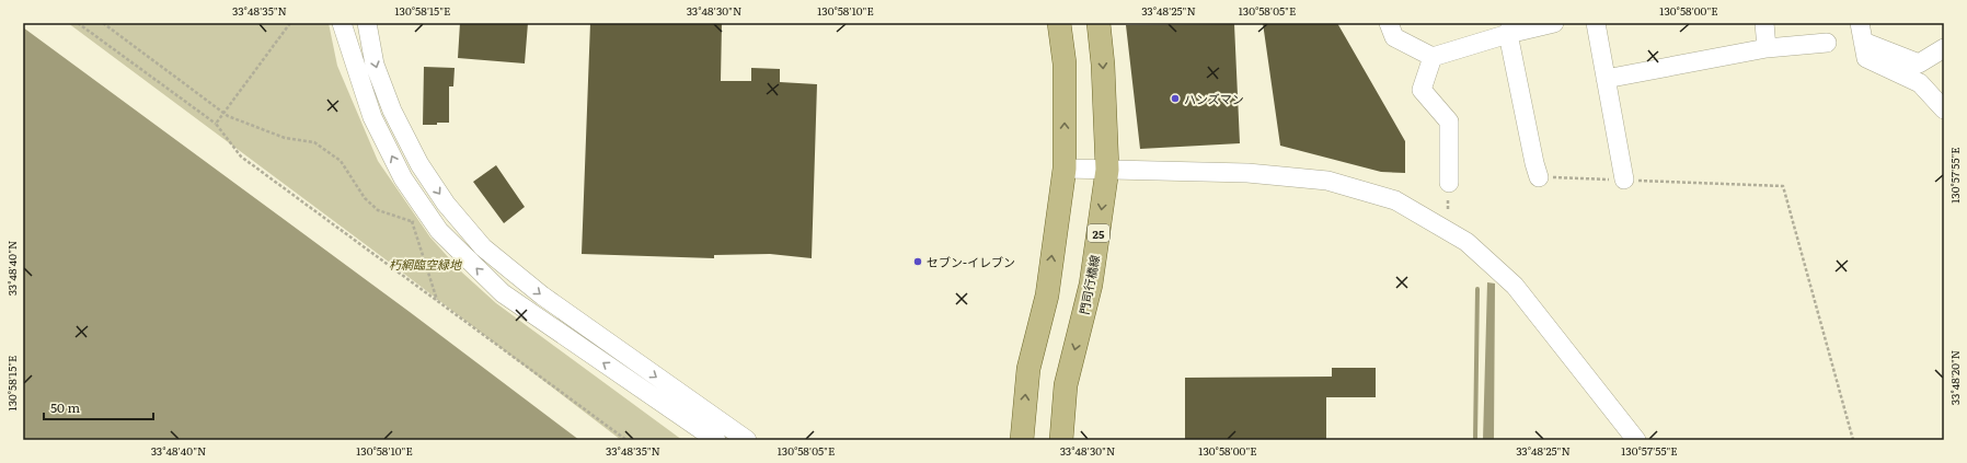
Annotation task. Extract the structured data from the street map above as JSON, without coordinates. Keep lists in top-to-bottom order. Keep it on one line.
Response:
{"streets":{"main road":["25","門司行橋線"]},"parks":["朽網臨空緑地"],"places":["ハンズマン","セブン-イレブン"],"scale_bar":"50 m","coordinates":["33°48'35\"N","130°58'15\"E","33°48'30\"N","130°58'10\"E","33°48'25\"N","130°58'05\"E","130°58'00\"E","130°57'55\"E","33°48'40\"N","33°48'20\"N"]}
